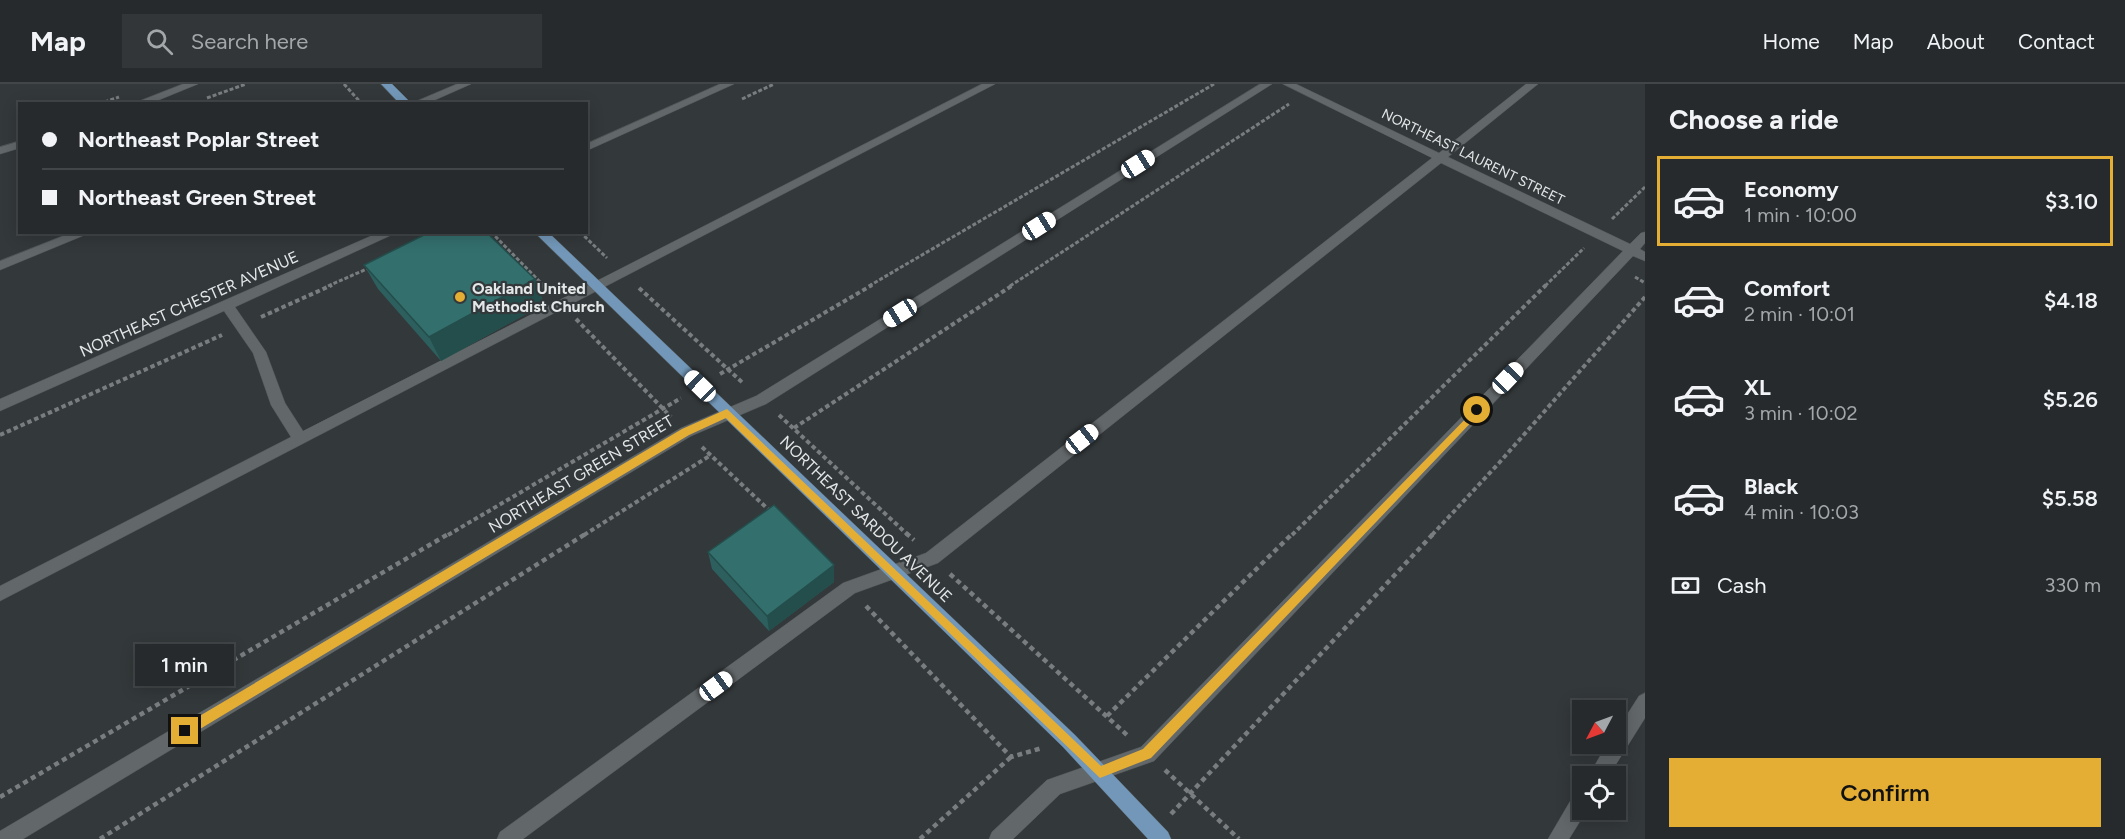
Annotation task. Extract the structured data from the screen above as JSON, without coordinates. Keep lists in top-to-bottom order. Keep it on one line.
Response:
{"streets":{"main road":["NORTHEAST SARDOU AVENUE"],"street":["NORTHEAST LAURENT STREET","NORTHEAST CHESTER AVENUE","NORTHEAST GREEN STREET"]},"crossings":[["NORTHEAST GREEN STREET","NORTHEAST SARDOU AVENUE"]],"places":["Oakland United Methodist Church"],"north":"bottom left","page":{"header":"Map","search":"Search here","nav":["Home","Map","About","Contact"],"heading":"Choose a ride","banner":["Northeast Poplar Street","Northeast Green Street"],"list":[{"name":"Economy","note":"1 min · 10:00","value":"$3.10"},{"name":"Comfort","note":"2 min · 10:01","value":"$4.18"},{"name":"XL","note":"3 min · 10:02","value":"$5.26"},{"name":"Black","note":"4 min · 10:03","value":"$5.58"}],"pay":["Cash","330 m"],"bubble":"1 min","buttons":"Confirm"}}
